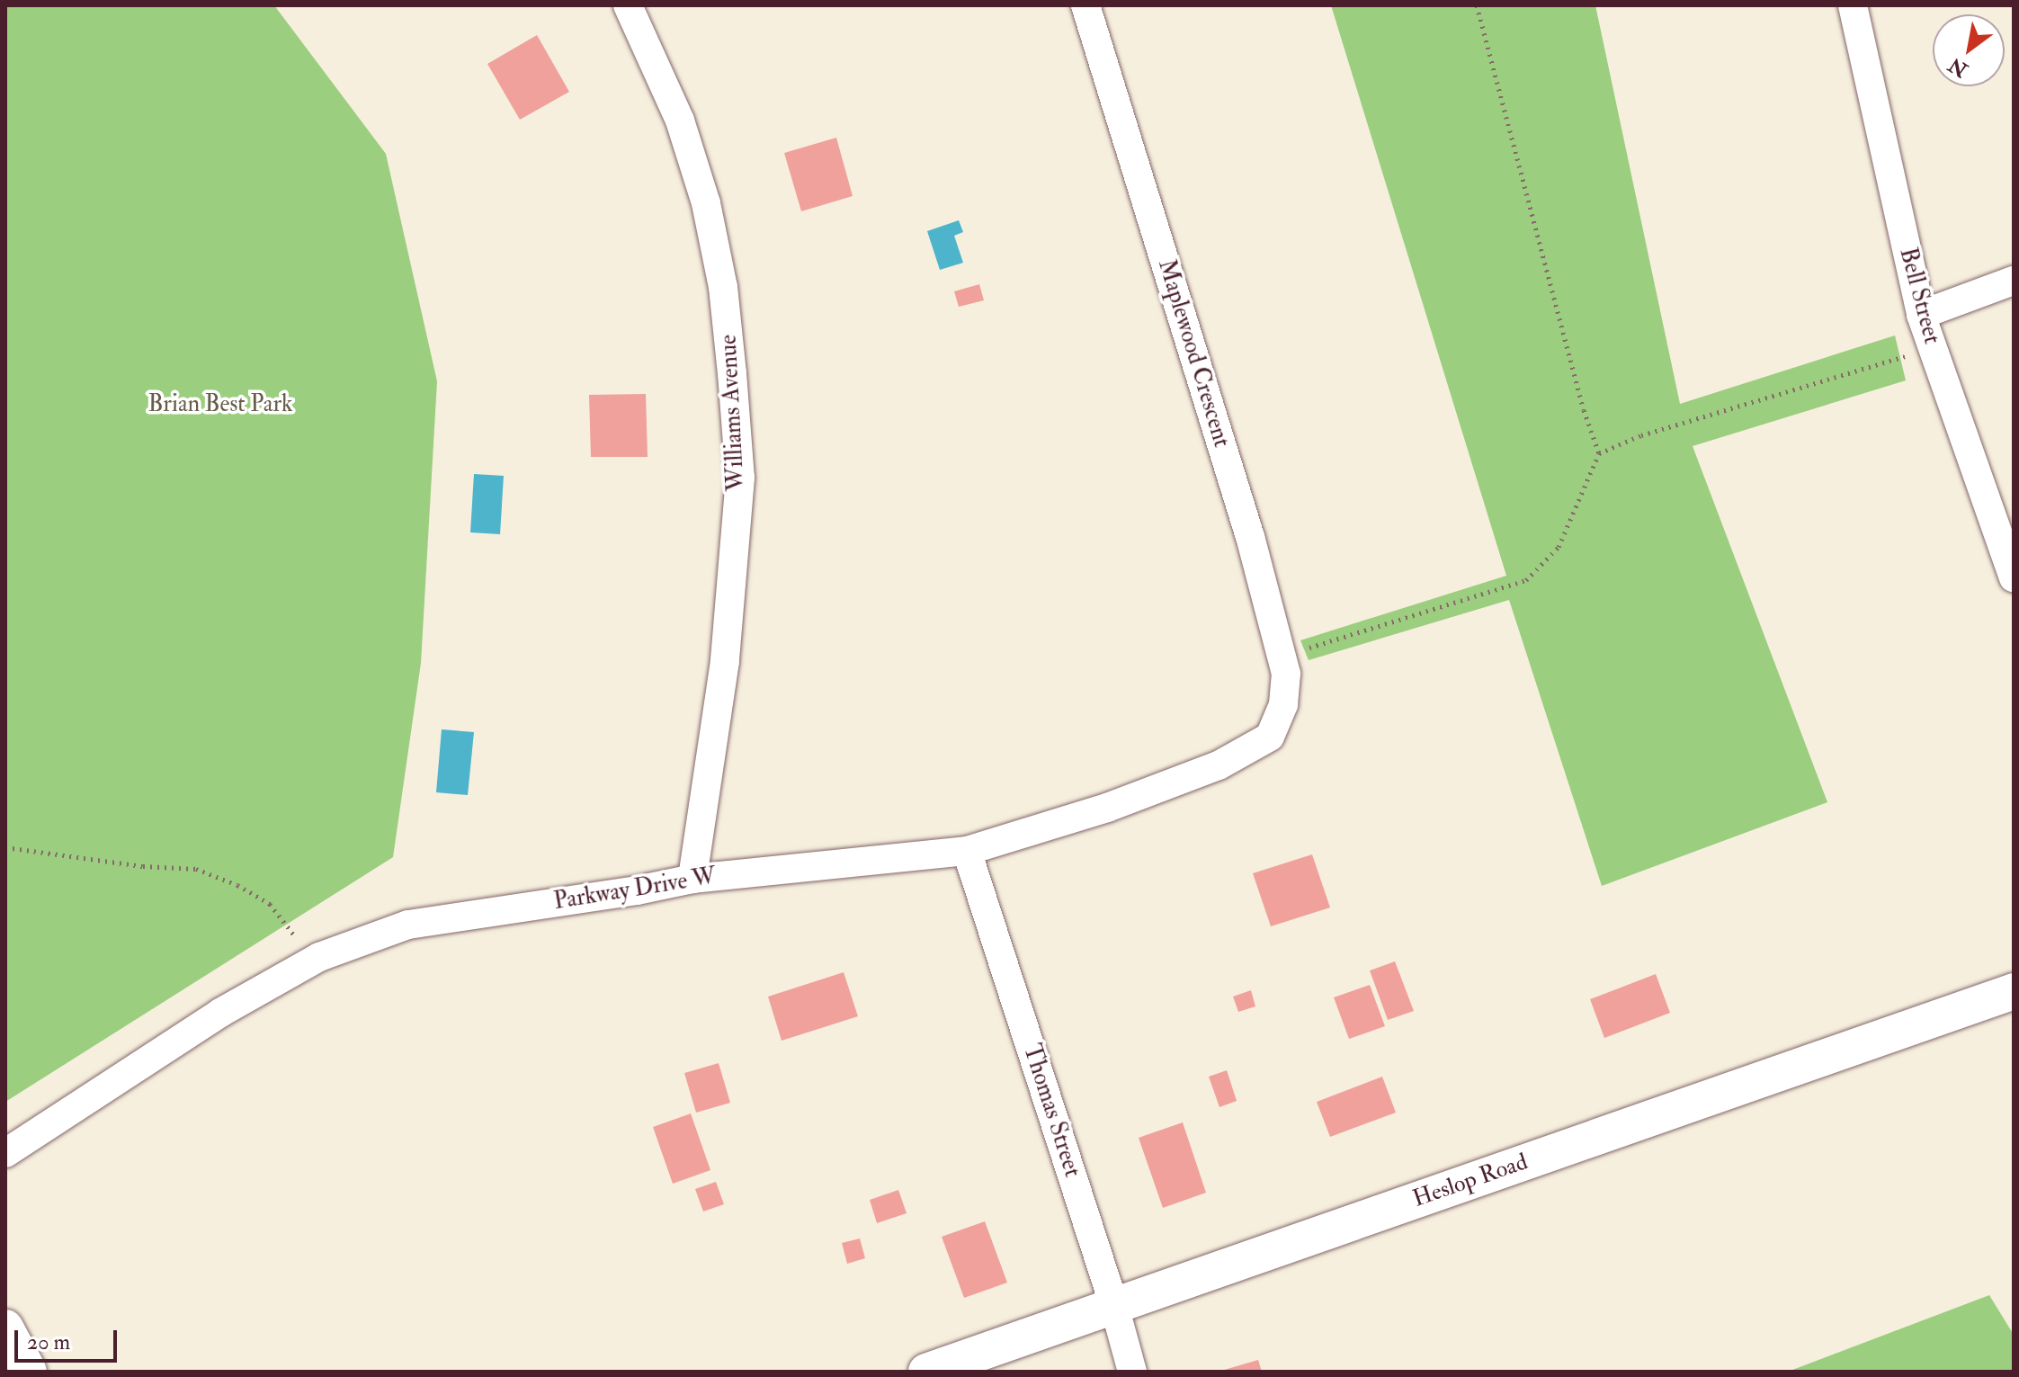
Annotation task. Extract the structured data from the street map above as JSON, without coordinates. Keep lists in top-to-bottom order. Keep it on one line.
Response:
{"streets":{"street":["Bell Street","Maplewood Crescent","Williams Avenue","Parkway Drive W","Thomas Street","Heslop Road"]},"crossings":[["Maplewood Crescent","Parkway Drive W"],["Williams Avenue","Parkway Drive W"],["Parkway Drive W","Thomas Street"],["Thomas Street","Heslop Road"]],"parks":["Brian Best Park"],"scale_bar":"20 m","north":"bottom left"}
